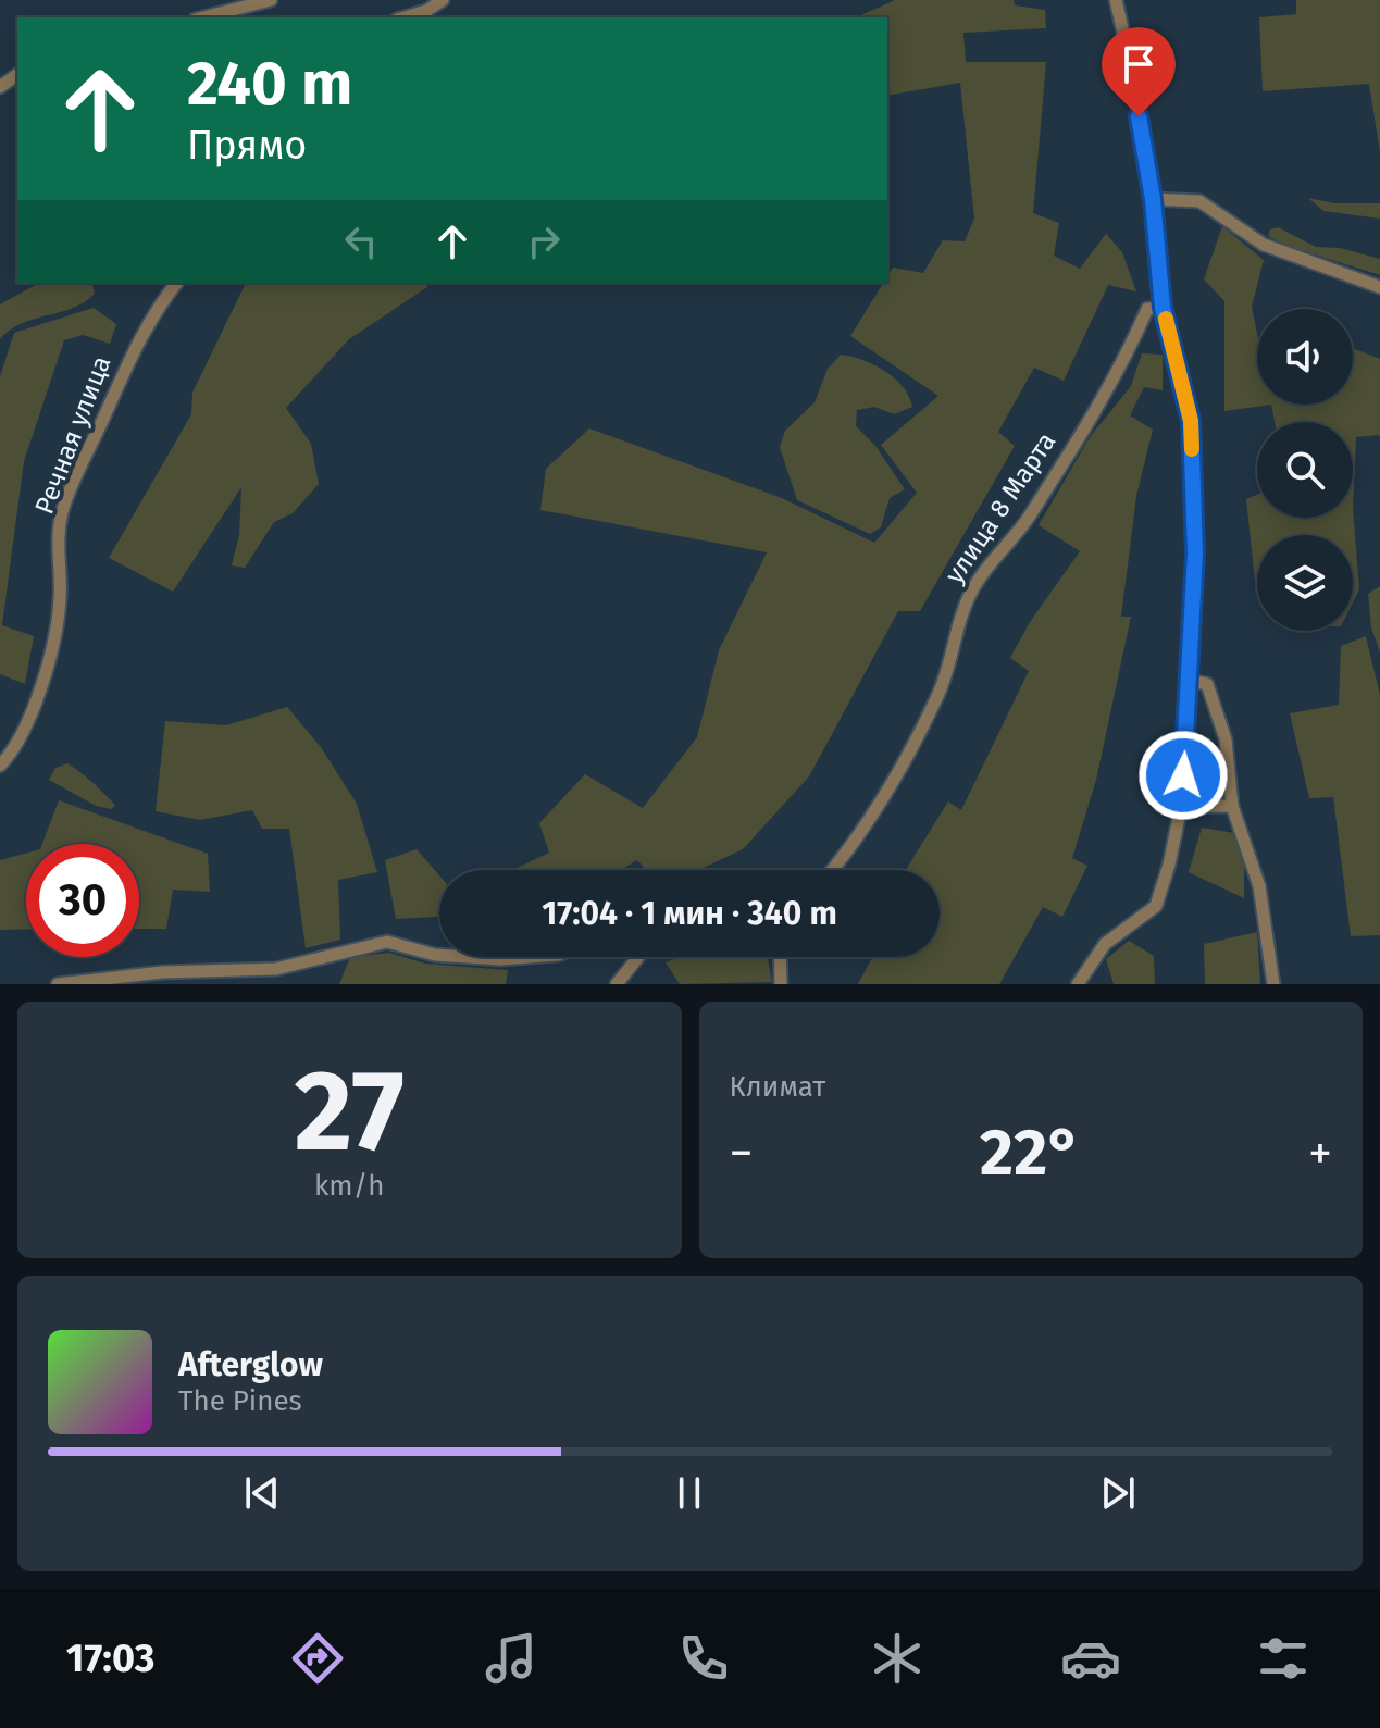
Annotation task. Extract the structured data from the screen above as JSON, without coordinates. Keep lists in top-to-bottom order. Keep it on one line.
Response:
{"streets":{"street":["Речная улица","улица 8 Марта"]},"page":{"turn":["240 m","Прямо"],"limit":"30","trip":"17:04 · 1 мин · 340 m","tile":[["27","km/h"],"Климат"],"heat":["−","22°","+"],"song":["Afterglow","The Pines"],"tabs":"17:03"}}
